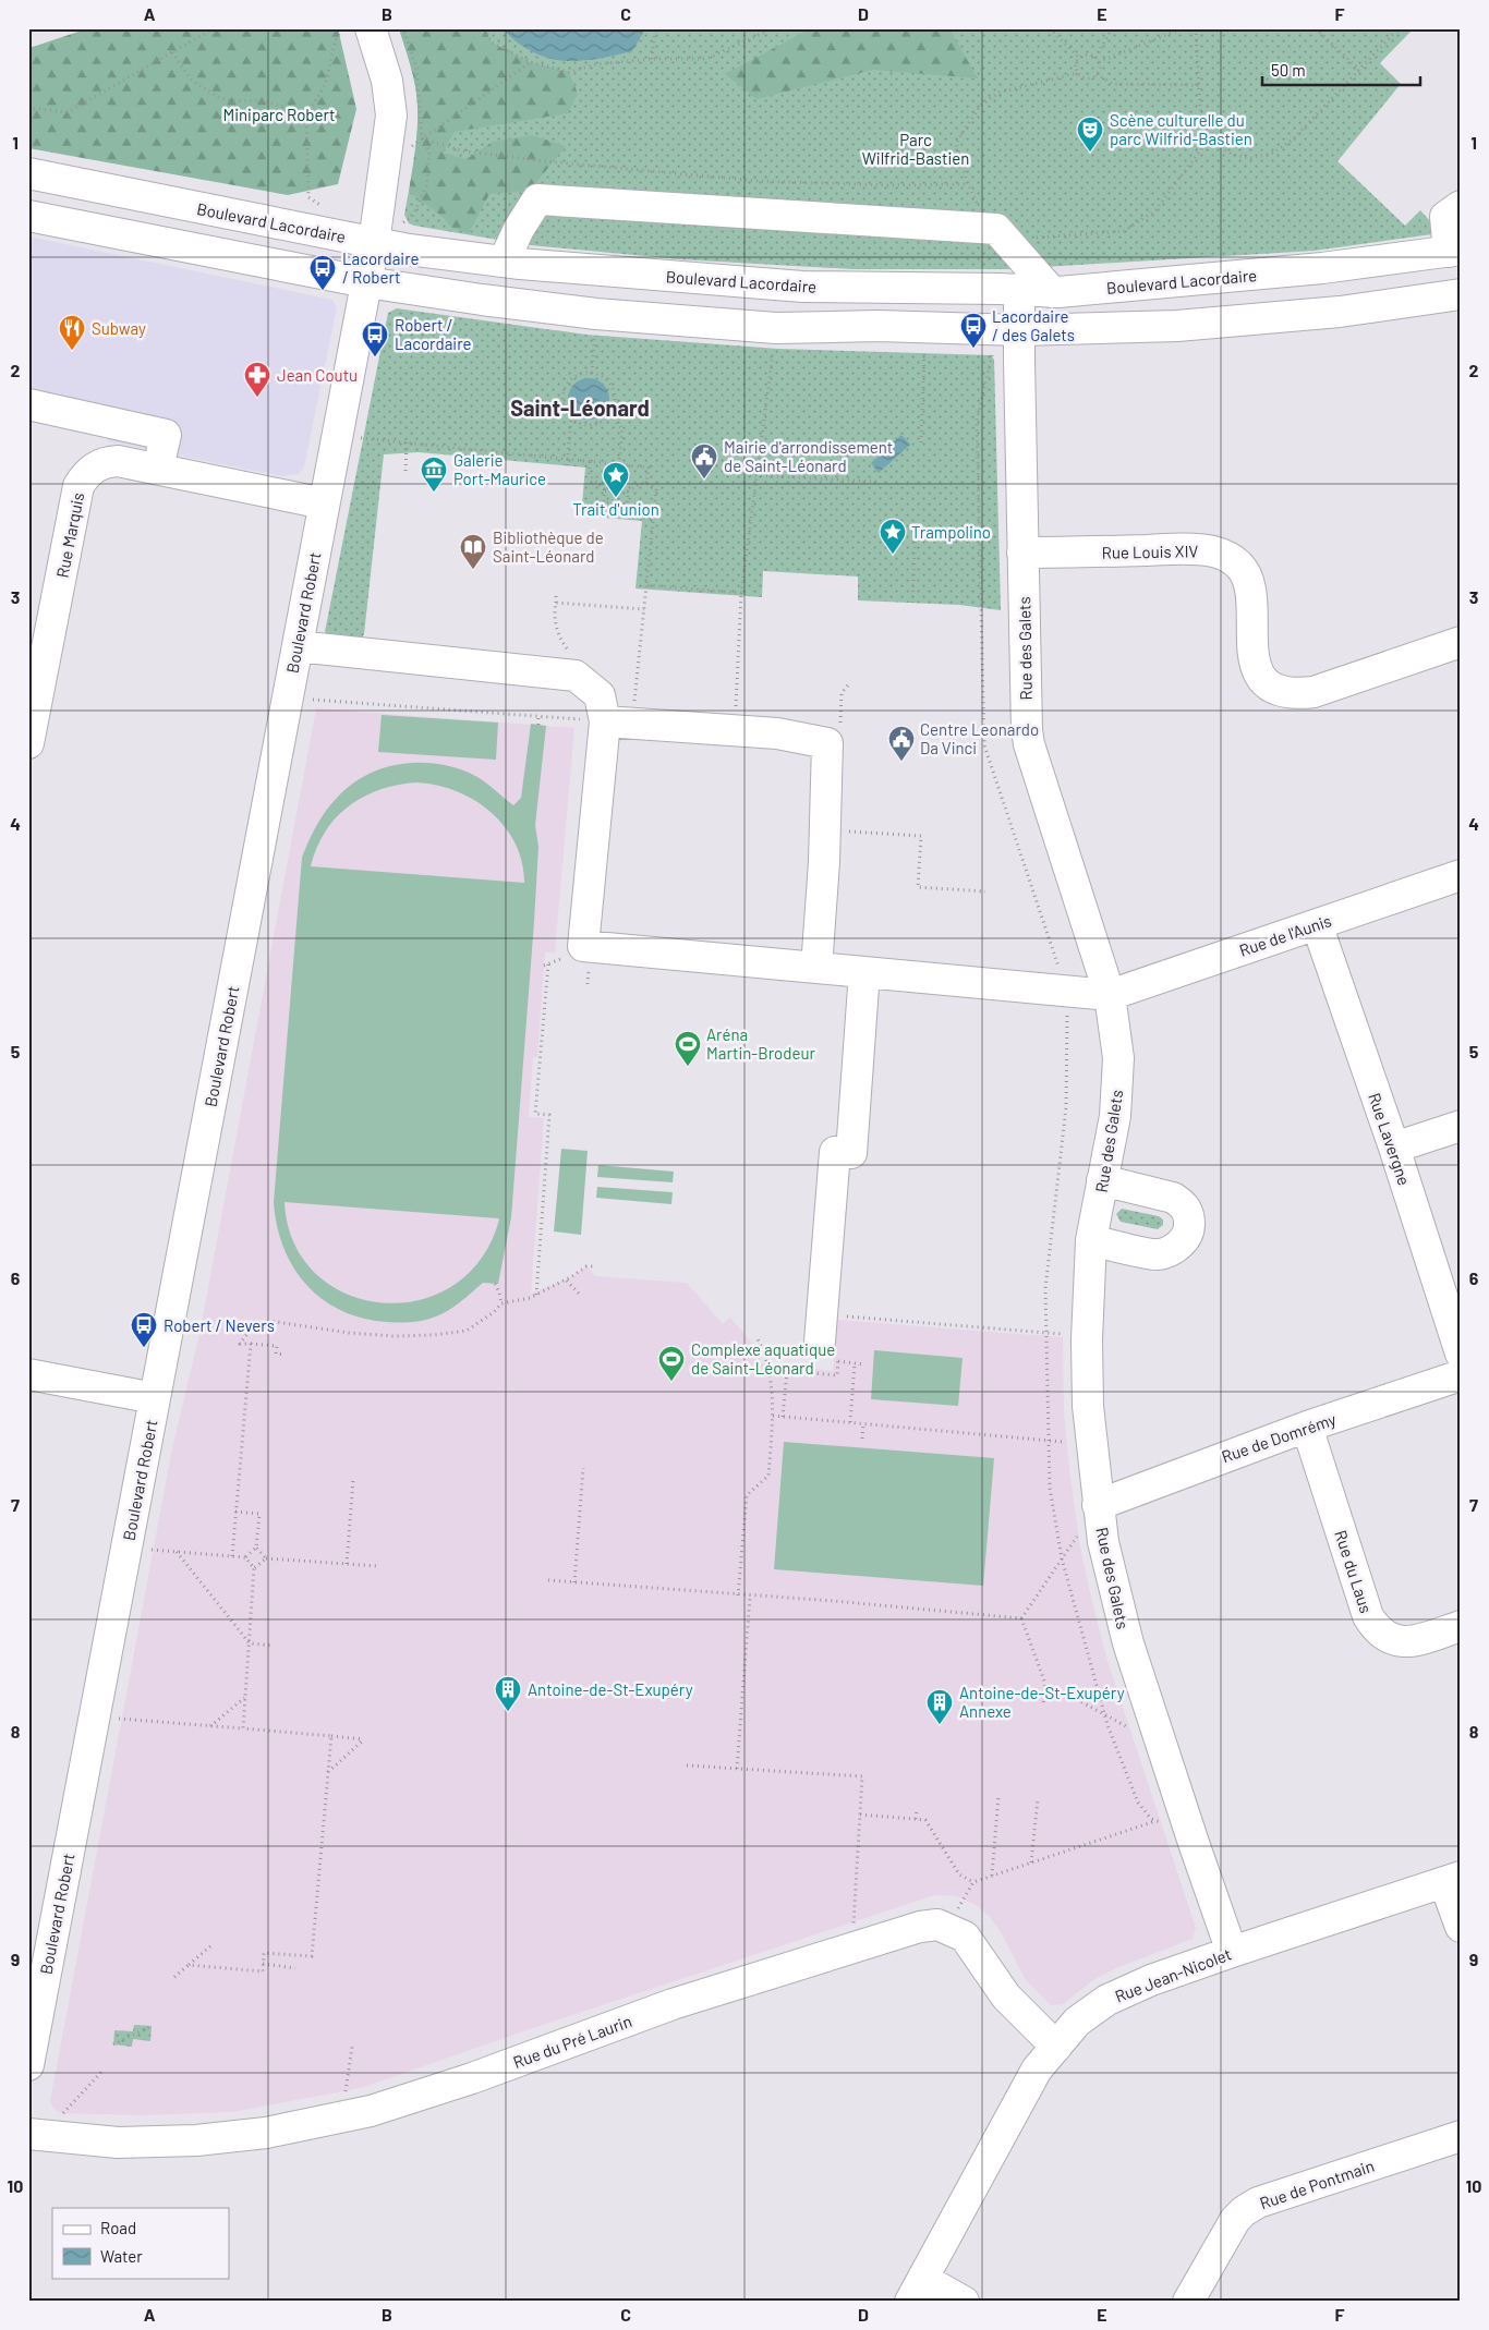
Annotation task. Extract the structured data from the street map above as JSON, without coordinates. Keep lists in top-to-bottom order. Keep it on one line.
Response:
{"streets":{"street":["Boulevard Lacordaire","Rue Marquis","Rue Louis XIV","Boulevard Robert","Rue des Galets","Rue de l'Aunis","Rue Lavergne","Rue de Domrémy","Rue du Laus","Rue Jean-Nicolet","Rue du Pré Laurin","Rue de Pontmain"]},"crossings":[["Boulevard Lacordaire","Boulevard Robert"],["Boulevard Lacordaire","Rue des Galets"],["Rue Marquis","Boulevard Robert"],["Rue Louis XIV","Rue des Galets"],["Rue des Galets","Rue de l'Aunis"],["Rue des Galets","Rue de Domrémy"],["Rue des Galets","Rue Jean-Nicolet"],["Rue de l'Aunis","Rue Lavergne"],["Rue de Domrémy","Rue du Laus"],["Rue Jean-Nicolet","Rue du Pré Laurin"]],"districts":["Saint-Léonard"],"parks":["Miniparc Robert","Parc Wilfrid-Bastien"],"places":{"theatre":["Scène culturelle du parc Wilfrid-Bastien"],"bus stop":["Lacordaire / Robert","Lacordaire / des Galets","Robert / Lacordaire","Robert / Nevers"],"restaurant":["Subway"],"pharmacy":["Jean Coutu"],"public building":["Mairie d'arrondissement de Saint-Léonard","Centre Leonardo Da Vinci"],"museum":["Galerie Port-Maurice"],"place":["Trait d'union","Trampolino"],"library":["Bibliothèque de Saint-Léonard"],"sports":["Aréna Martin-Brodeur","Complexe aquatique de Saint-Léonard"],"building":["Antoine-de-St-Exupéry","Antoine-de-St-Exupéry Annexe"]},"legend":["Road","Water"],"scale_bar":"50 m","grid":{"columns":["A","B","C","D","E","F"],"rows":["1","2","3","4","5","6","7","8","9","10"]}}
